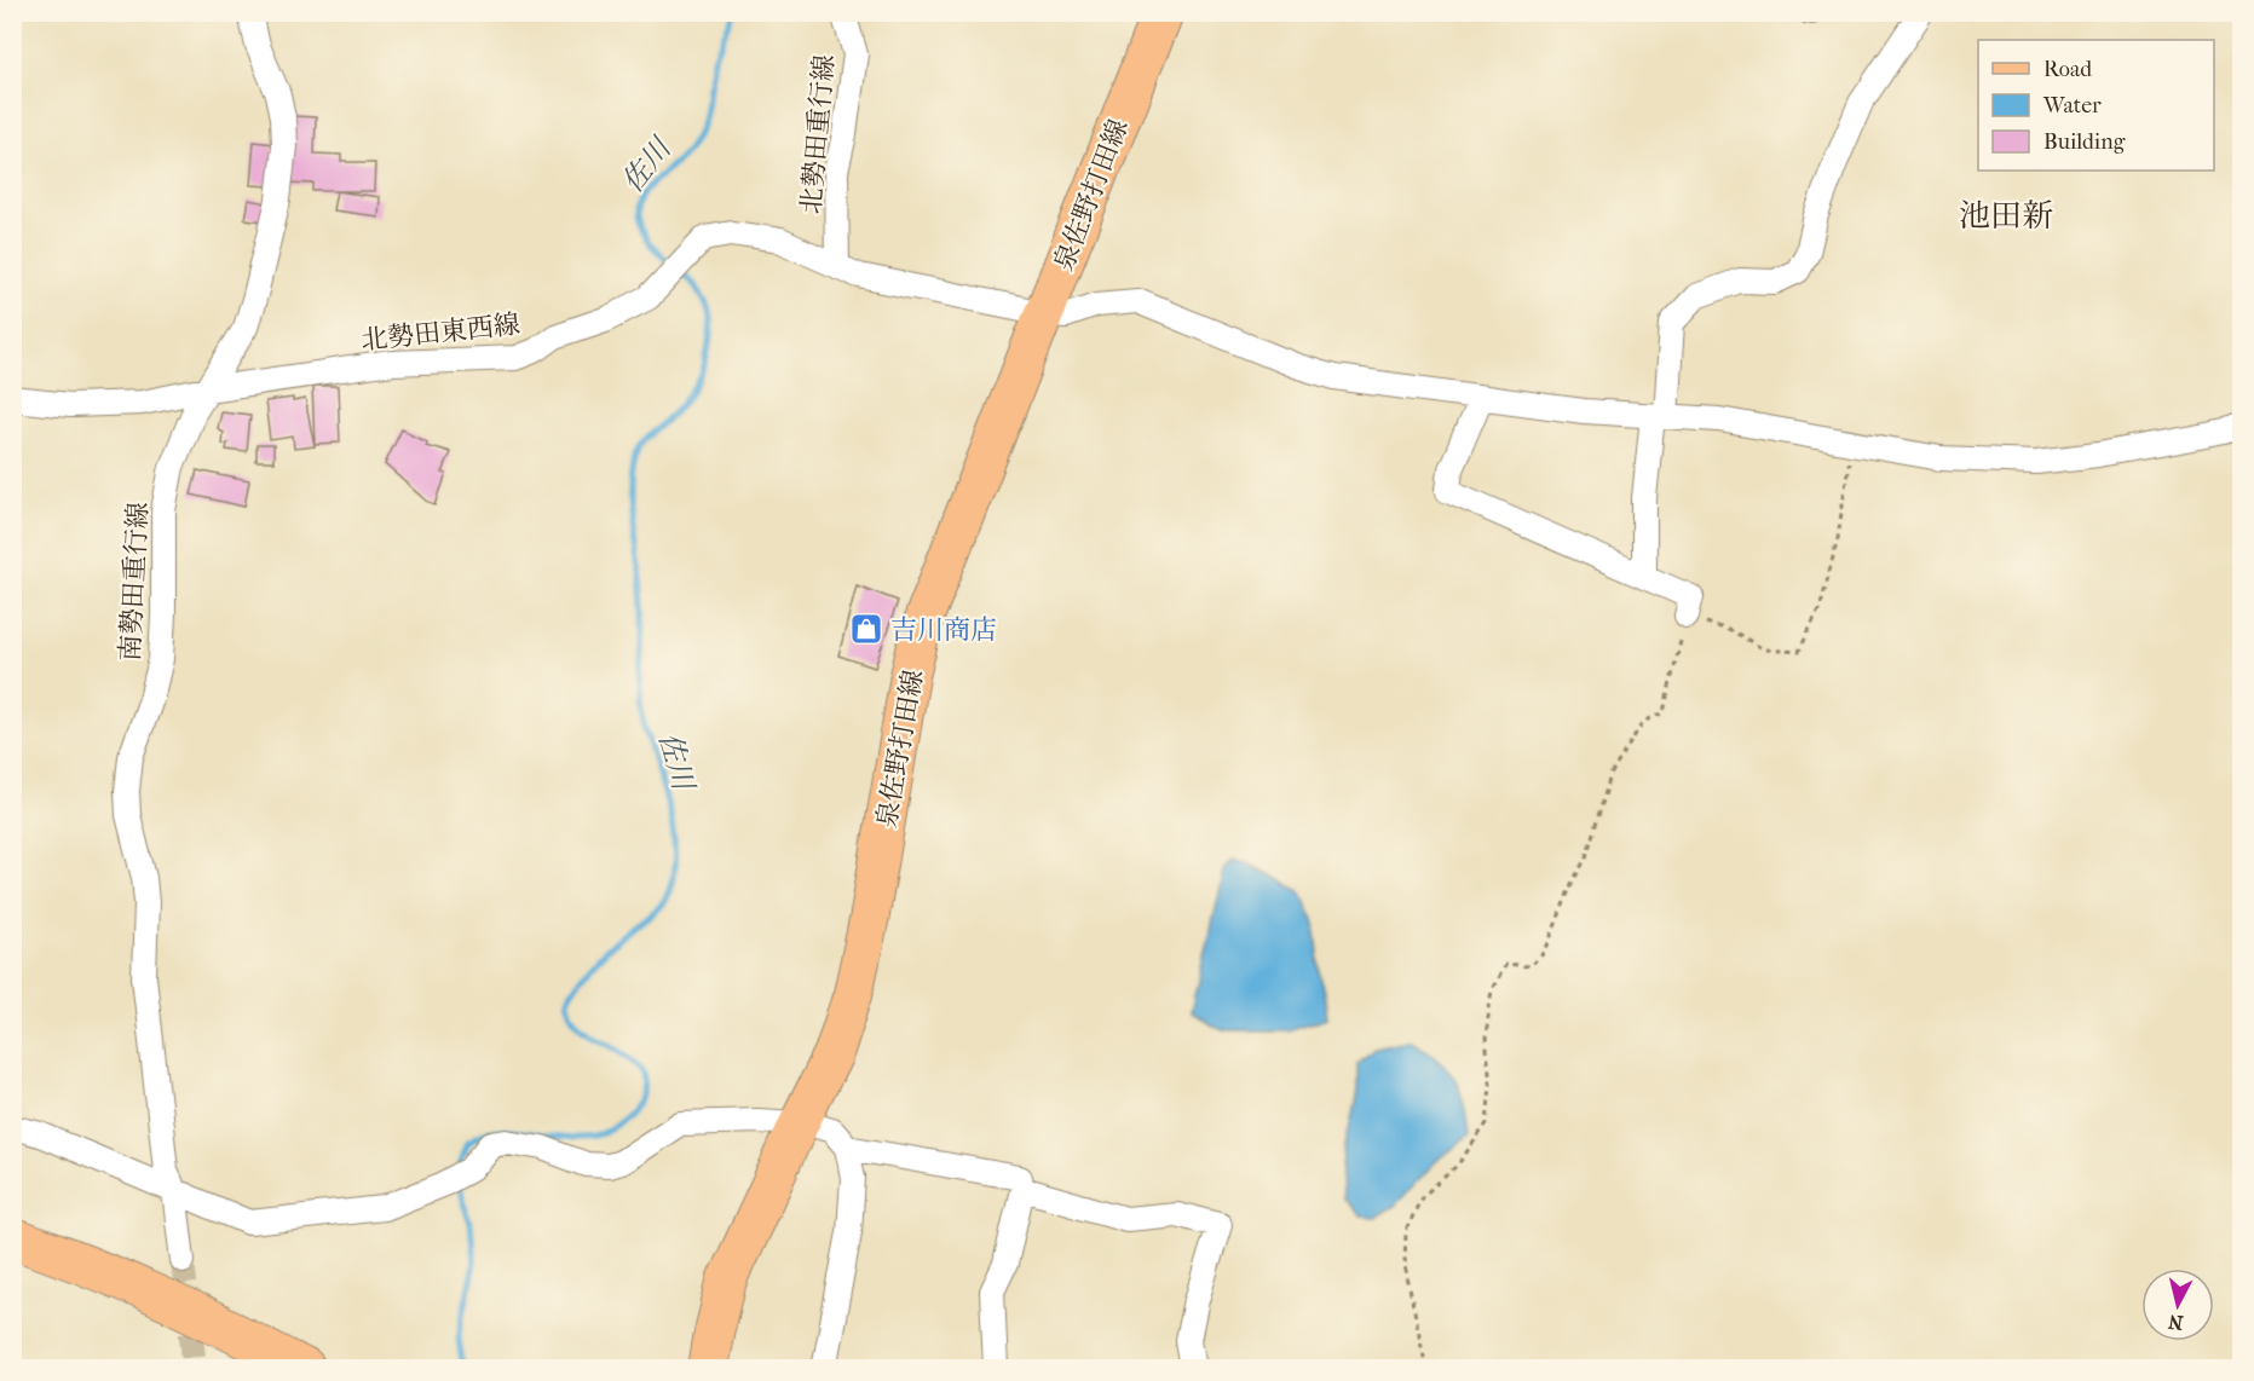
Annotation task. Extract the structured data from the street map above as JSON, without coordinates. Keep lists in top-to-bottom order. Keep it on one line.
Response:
{"streets":{"main road":["泉佐野打田線"],"street":["北勢田重行線","北勢田東西線","南勢田重行線"]},"crossings":[["北勢田重行線","北勢田東西線"],["泉佐野打田線","北勢田東西線"],["北勢田東西線","南勢田重行線"]],"districts":["池田新"],"water":["佐川"],"places":{"shop":["吉川商店"]},"legend":["Road","Water","Building"],"north":"bottom"}
